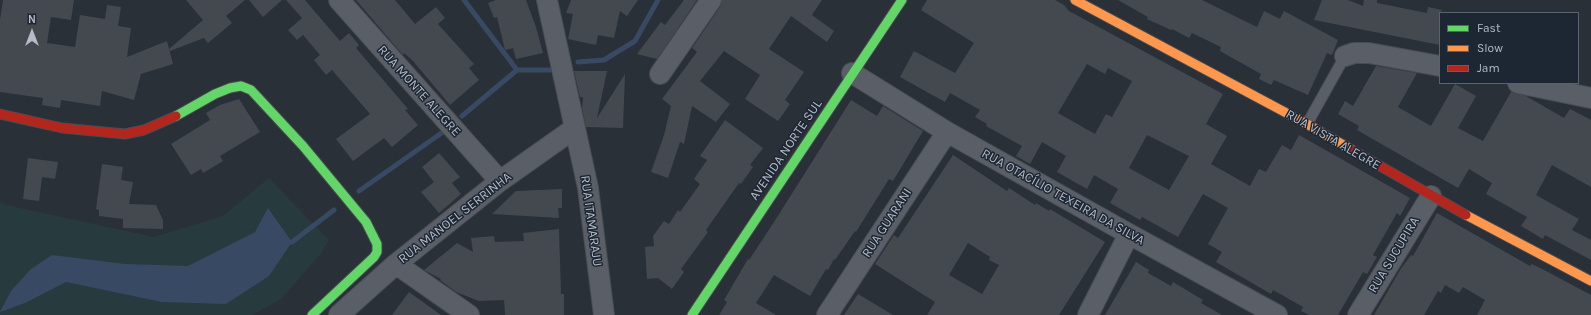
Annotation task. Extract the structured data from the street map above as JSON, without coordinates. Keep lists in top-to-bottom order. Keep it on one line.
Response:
{"streets":{"street":["RUA MONTE ALEGRE","RUA VISTA ALEGRE","AVENIDA NORTE SUL","RUA OTACÍLIO TEXEIRA DA SILVA","RUA MANOEL SERRINHA","RUA ITAMARAJU","RUA GUARANI","RUA SUCUPIRA"]},"crossings":[["RUA MONTE ALEGRE","RUA MANOEL SERRINHA"],["RUA VISTA ALEGRE","RUA SUCUPIRA"],["AVENIDA NORTE SUL","RUA OTACÍLIO TEXEIRA DA SILVA"],["RUA OTACÍLIO TEXEIRA DA SILVA","RUA GUARANI"],["RUA MANOEL SERRINHA","RUA ITAMARAJU"]],"legend":["Fast","Slow","Jam"],"north":"top"}
